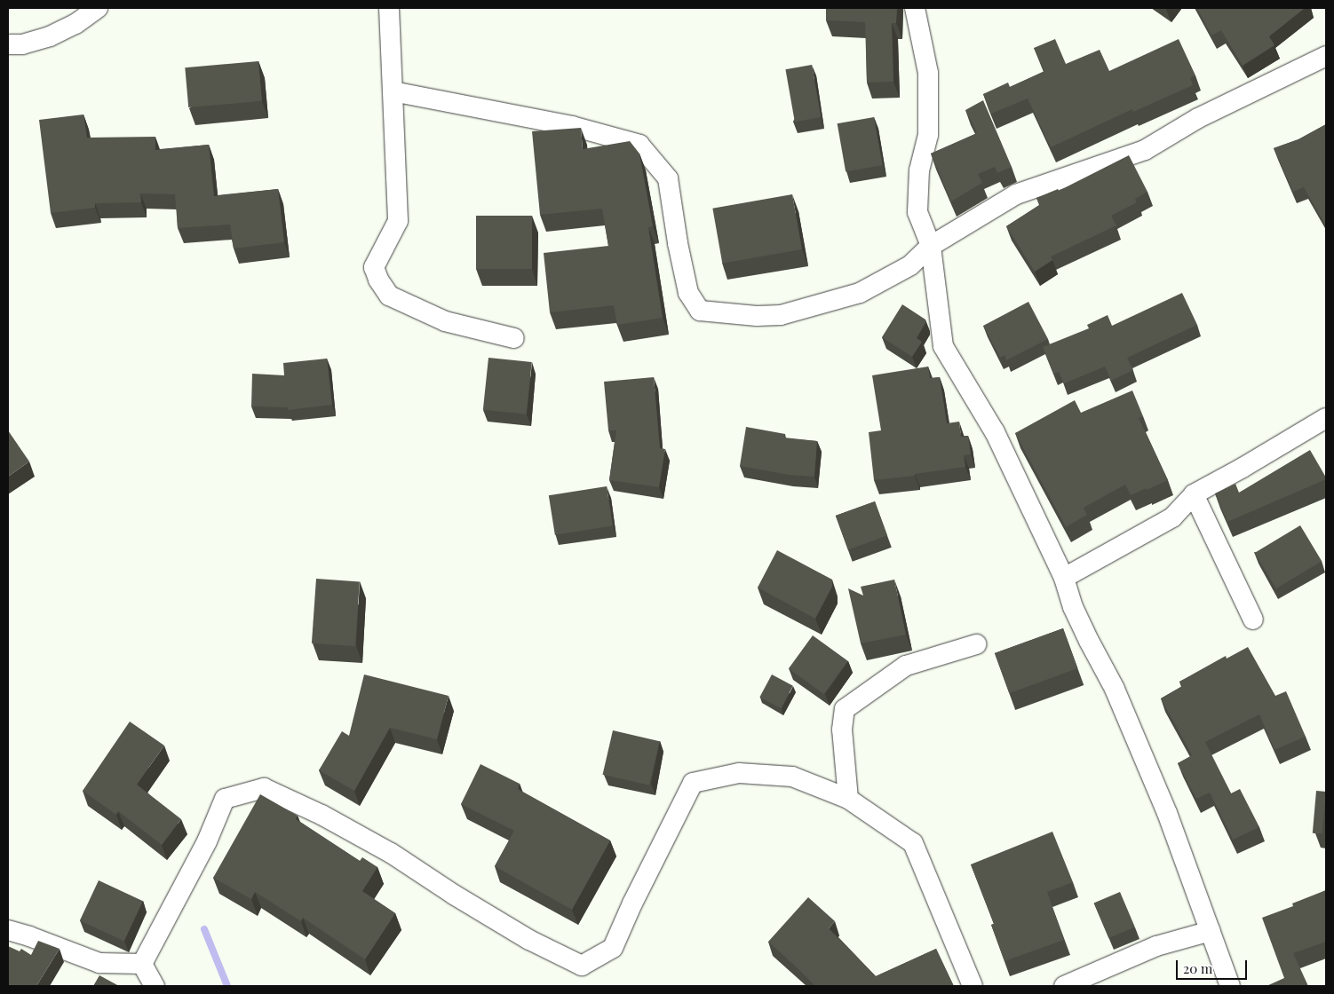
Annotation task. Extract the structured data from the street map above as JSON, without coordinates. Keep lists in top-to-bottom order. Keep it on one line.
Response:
{"scale_bar":"20 m"}
